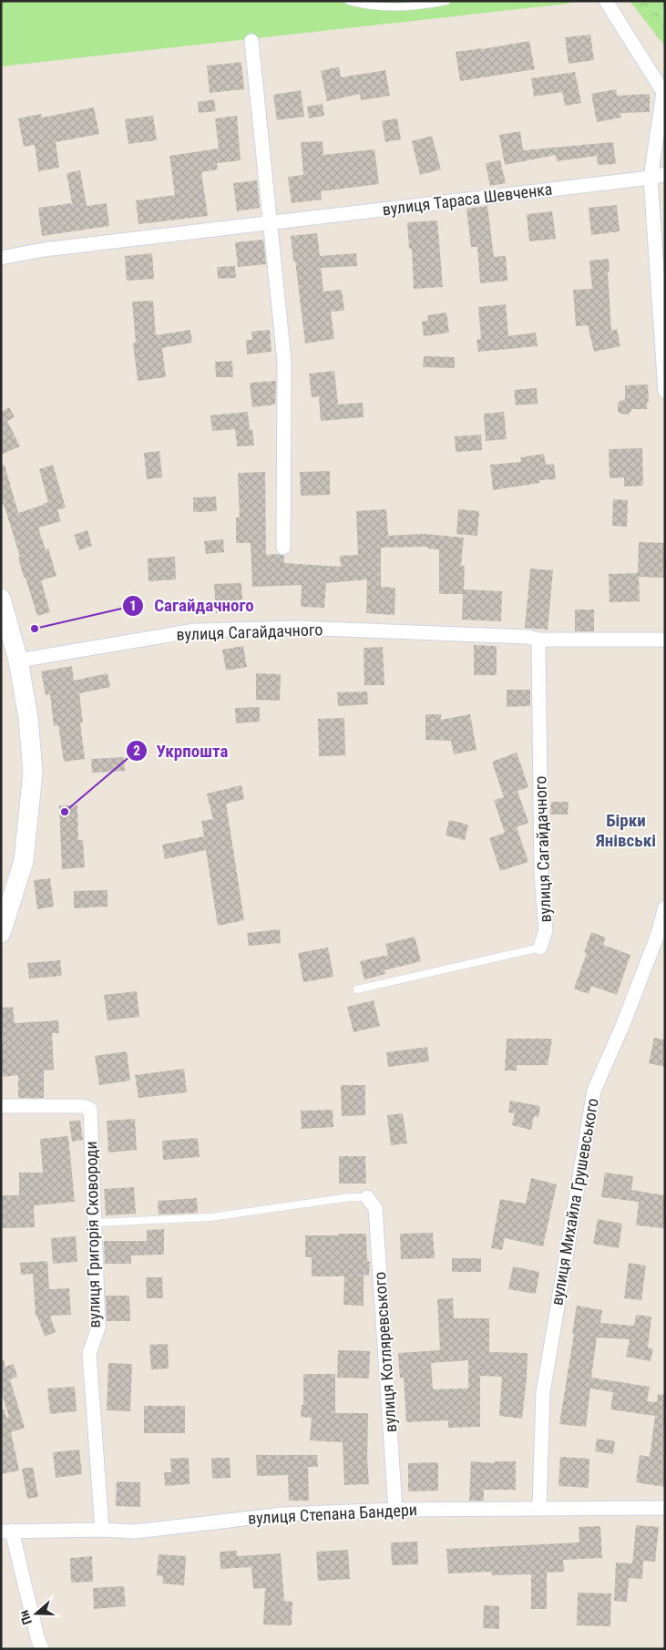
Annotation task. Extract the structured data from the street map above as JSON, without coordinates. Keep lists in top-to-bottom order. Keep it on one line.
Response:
{"streets":{"street":["вулиця Тараса Шевченка","вулиця Сагайдачного","вулиця Михайла Грушевського","вулиця Григорія Сковороди","вулиця Котляревського","вулиця Степана Бандери"]},"crossings":[["вулиця Михайла Грушевського","вулиця Степана Бандери"],["вулиця Григорія Сковороди","вулиця Степана Бандери"],["вулиця Котляревського","вулиця Степана Бандери"]],"districts":["Бірки Янівські"],"places":["Сагайдачного","Укрпошта"],"north":"left"}
